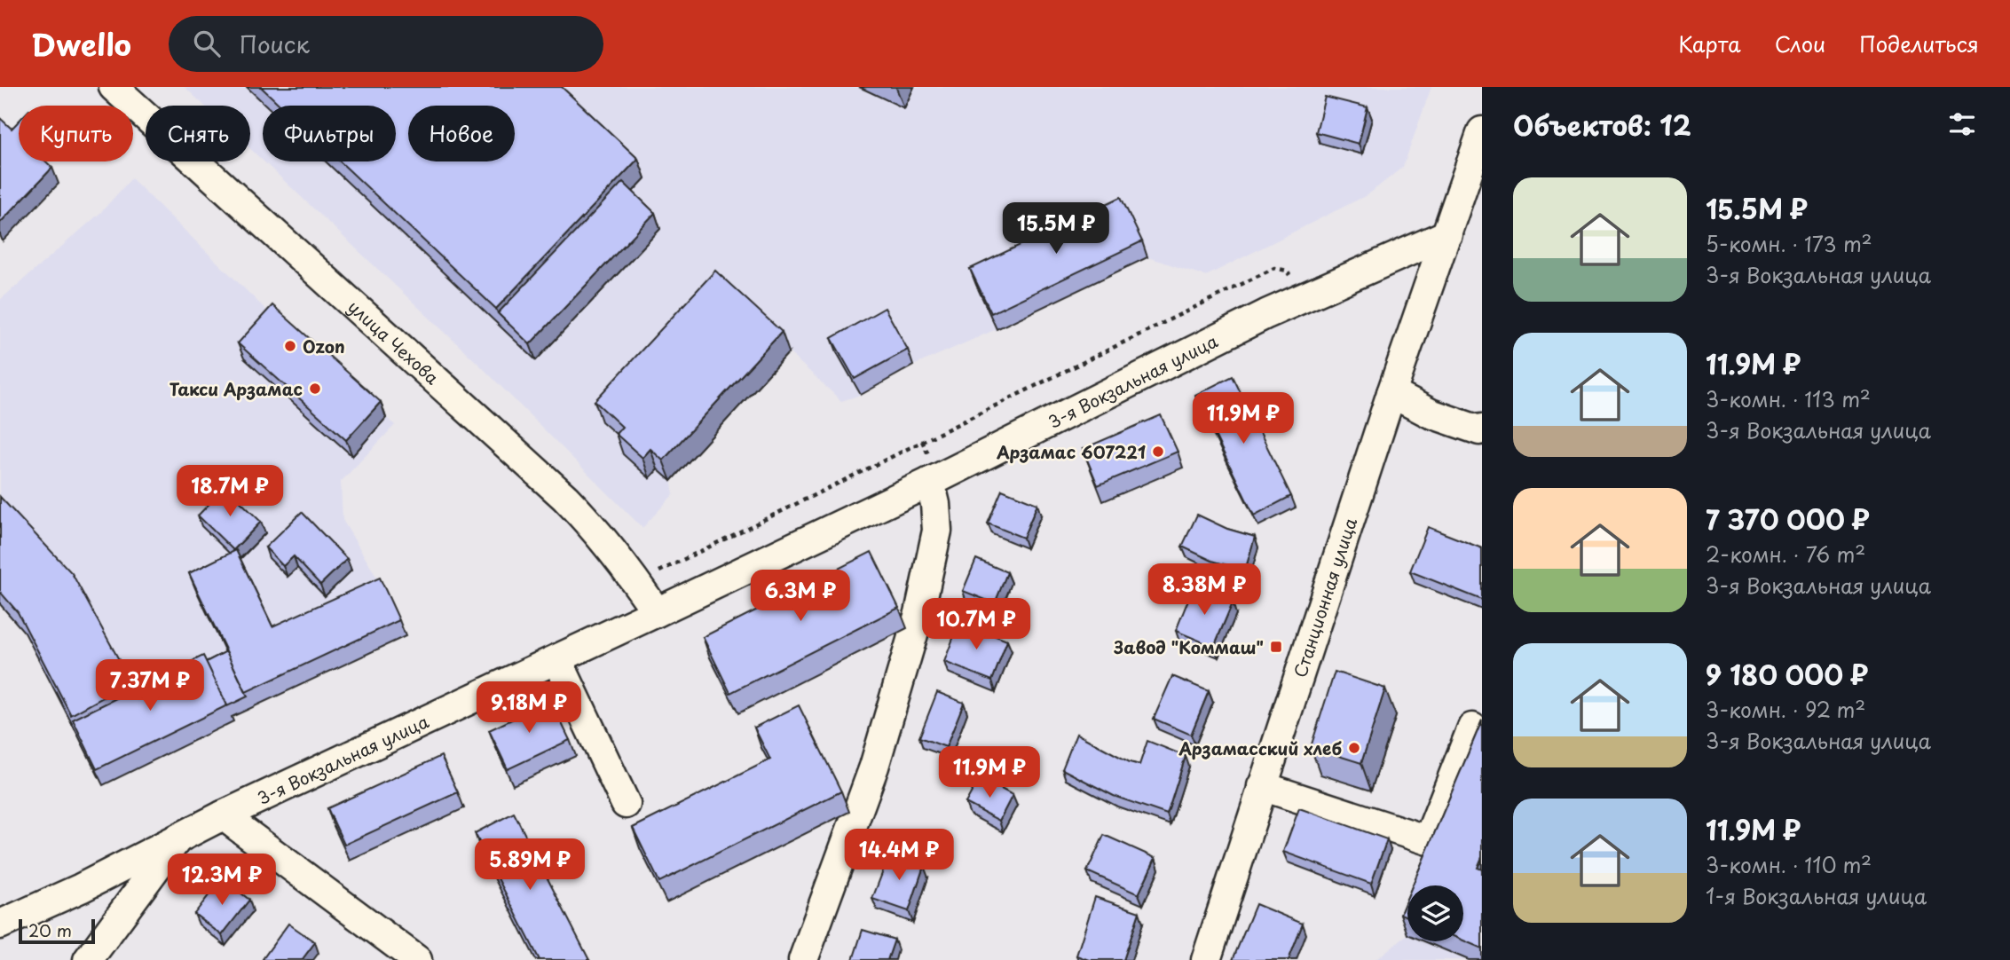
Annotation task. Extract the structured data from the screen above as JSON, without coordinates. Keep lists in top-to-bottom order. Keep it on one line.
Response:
{"streets":{"street":["улица Чехова","3-я Вокзальная улица","Станционная улица"]},"crossings":[["улица Чехова","3-я Вокзальная улица"],["3-я Вокзальная улица","Станционная улица"]],"places":{"other":["Ozon","Такси Арзамас","Арзамас 607221","Арзамасский хлеб"],"transit":["Завод \"Коммаш\""]},"scale_bar":"20 m","page":{"header":"Dwello","search":"Поиск","nav":["Карта","Слои","Поделиться"],"heading":"Объектов: 12","chip":["Купить","Снять","Фильтры","Новое"],"list":[{"name":"15.5M ₽","note":"5-комн. · 173 m² · 3-я Вокзальная улица"},{"name":"11.9M ₽","note":"3-комн. · 113 m² · 3-я Вокзальная улица"},{"name":"7 370 000 ₽","note":"2-комн. · 76 m² · 3-я Вокзальная улица"},{"name":"9 180 000 ₽","note":"3-комн. · 92 m² · 3-я Вокзальная улица"},{"name":"11.9M ₽","note":"3-комн. · 110 m² · 1-я Вокзальная улица"}],"price":["15.5M ₽","11.9M ₽","18.7M ₽","8.38M ₽","6.3M ₽","10.7M ₽","7.37M ₽","9.18M ₽","11.9M ₽","14.4M ₽","5.89M ₽","12.3M ₽"],"scale":"20 m"}}
